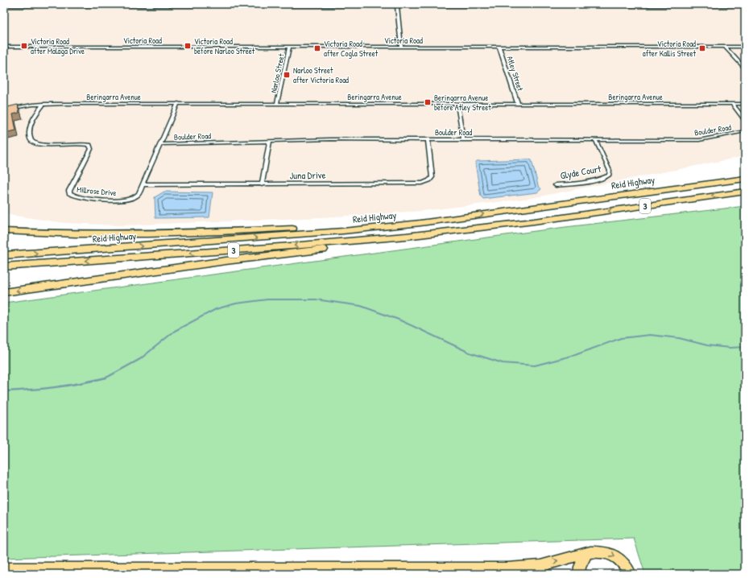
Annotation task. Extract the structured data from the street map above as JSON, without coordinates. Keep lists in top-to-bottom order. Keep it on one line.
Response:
{"streets":{"highway":["Reid Highway","3"],"street":["Victoria Road","Narloo Street","Atley Street","Beringarra Avenue","Boulder Road","Glyde Court","Juna Drive","Millrose Drive"]},"crossings":[["Victoria Road","Narloo Street"],["Victoria Road","Atley Street"],["Narloo Street","Beringarra Avenue"],["Atley Street","Beringarra Avenue"],["Beringarra Avenue","Boulder Road"],["Beringarra Avenue","Millrose Drive"],["Boulder Road","Glyde Court"],["Boulder Road","Juna Drive"],["Boulder Road","Millrose Drive"],["Juna Drive","Millrose Drive"]],"places":{"transit":["Victoria Road after Malaga Drive","Victoria Road before Narloo Street","Victoria Road after Cogla Street","Victoria Road after Kallis Street","Narloo Street after Victoria Road","Beringarra Avenue before Atley Street"]}}
